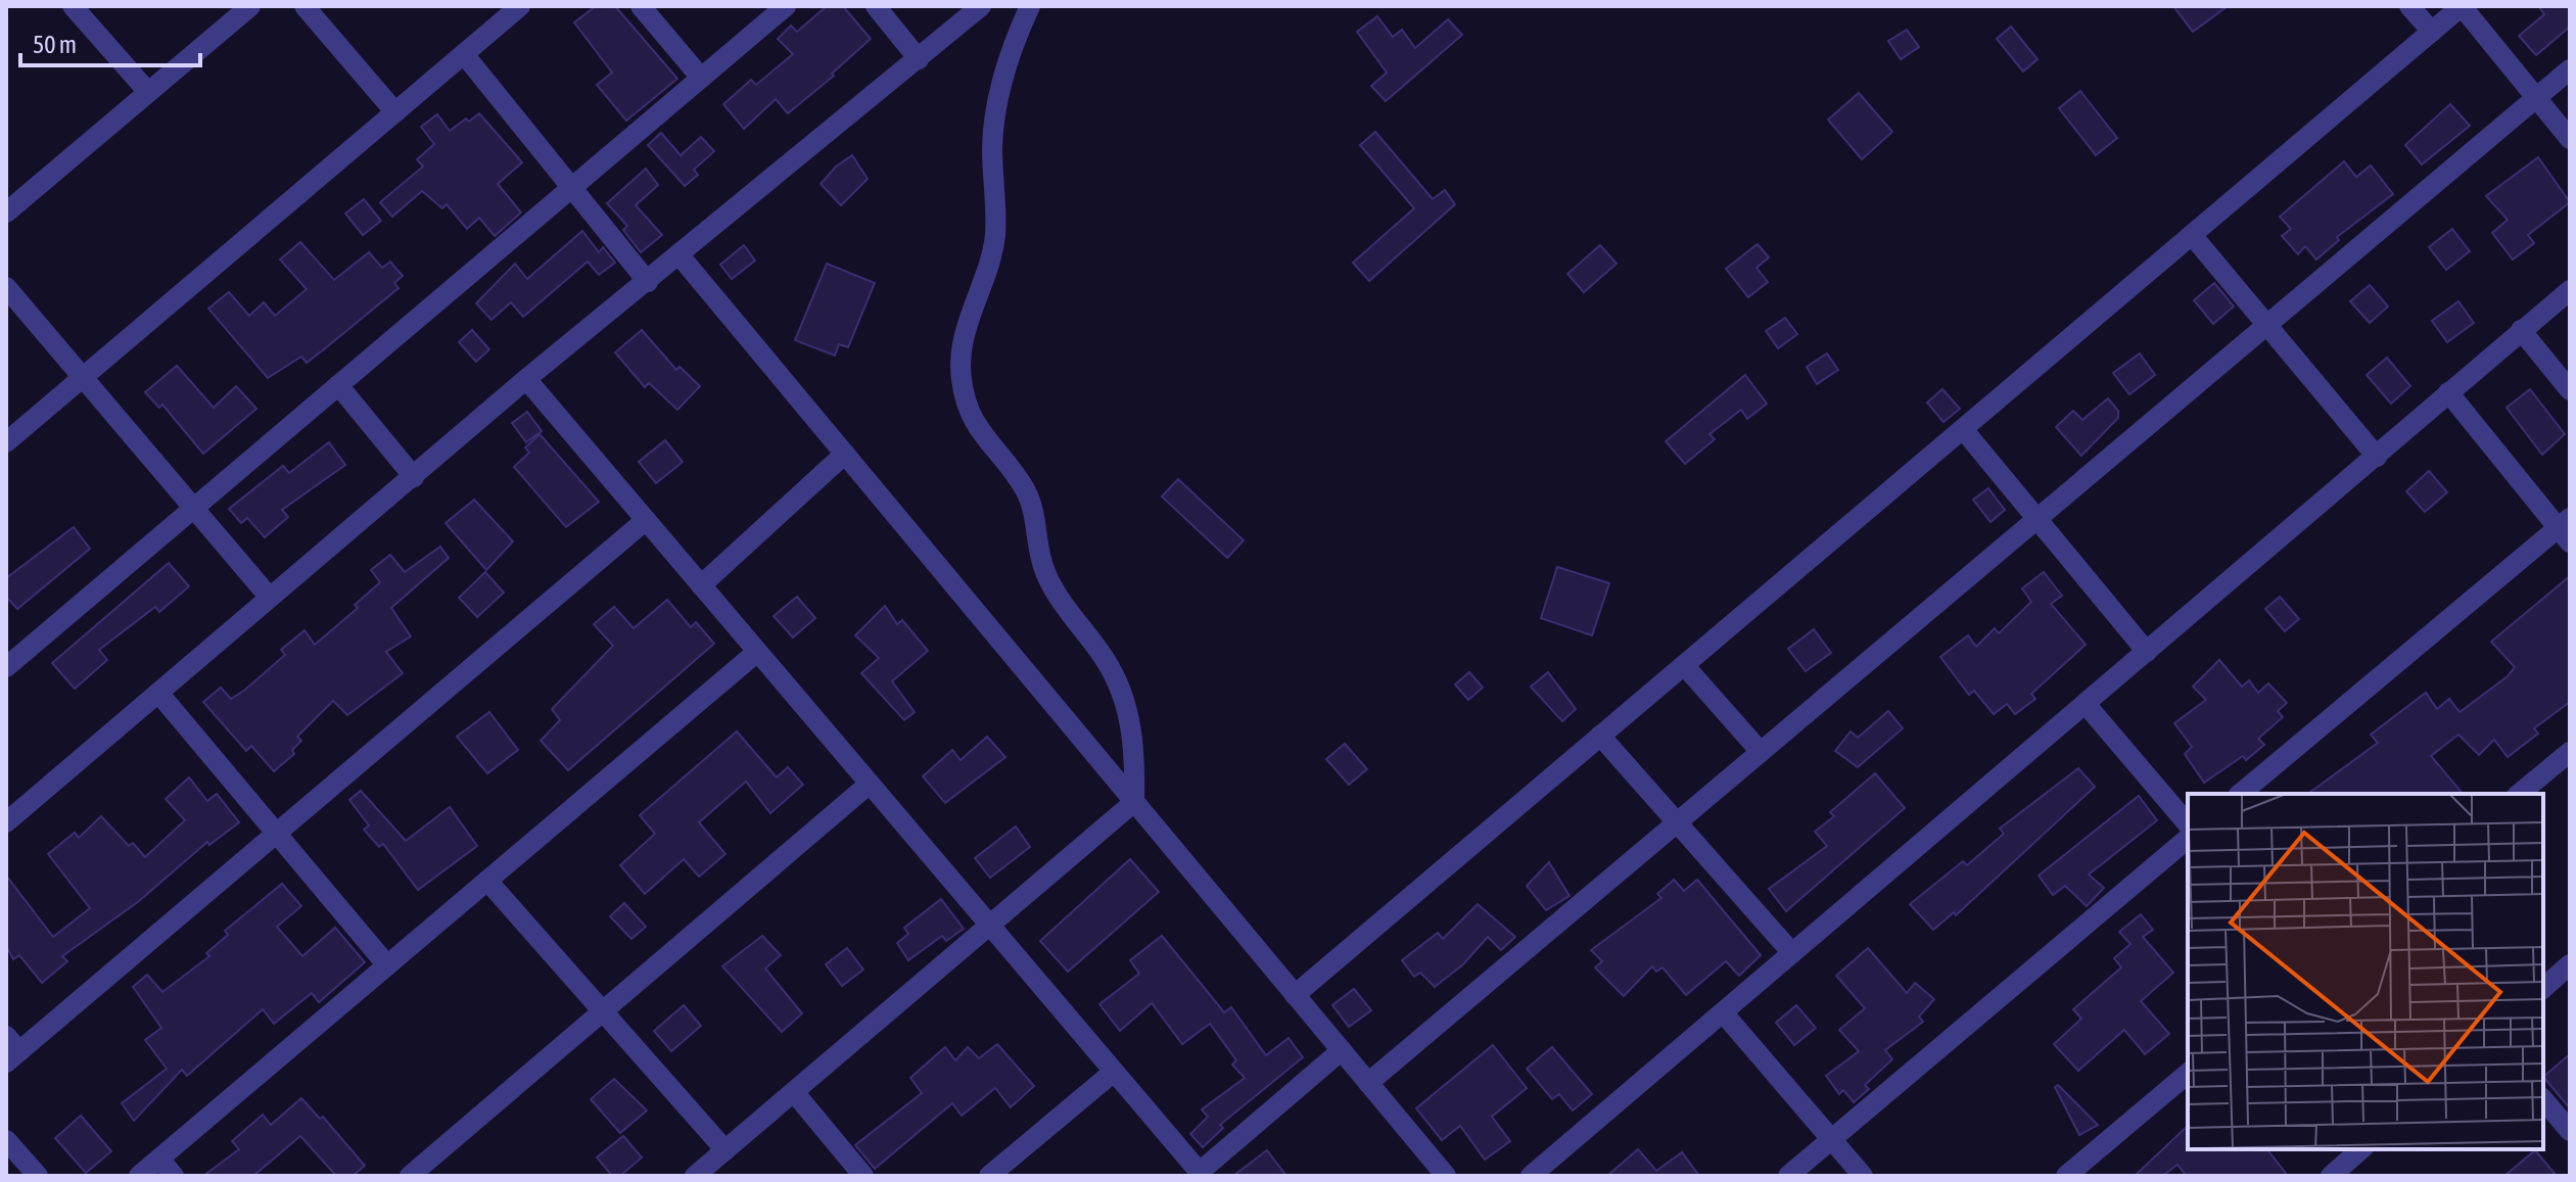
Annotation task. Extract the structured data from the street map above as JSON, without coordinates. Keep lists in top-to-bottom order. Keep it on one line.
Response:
{"scale_bar":"50 m"}
